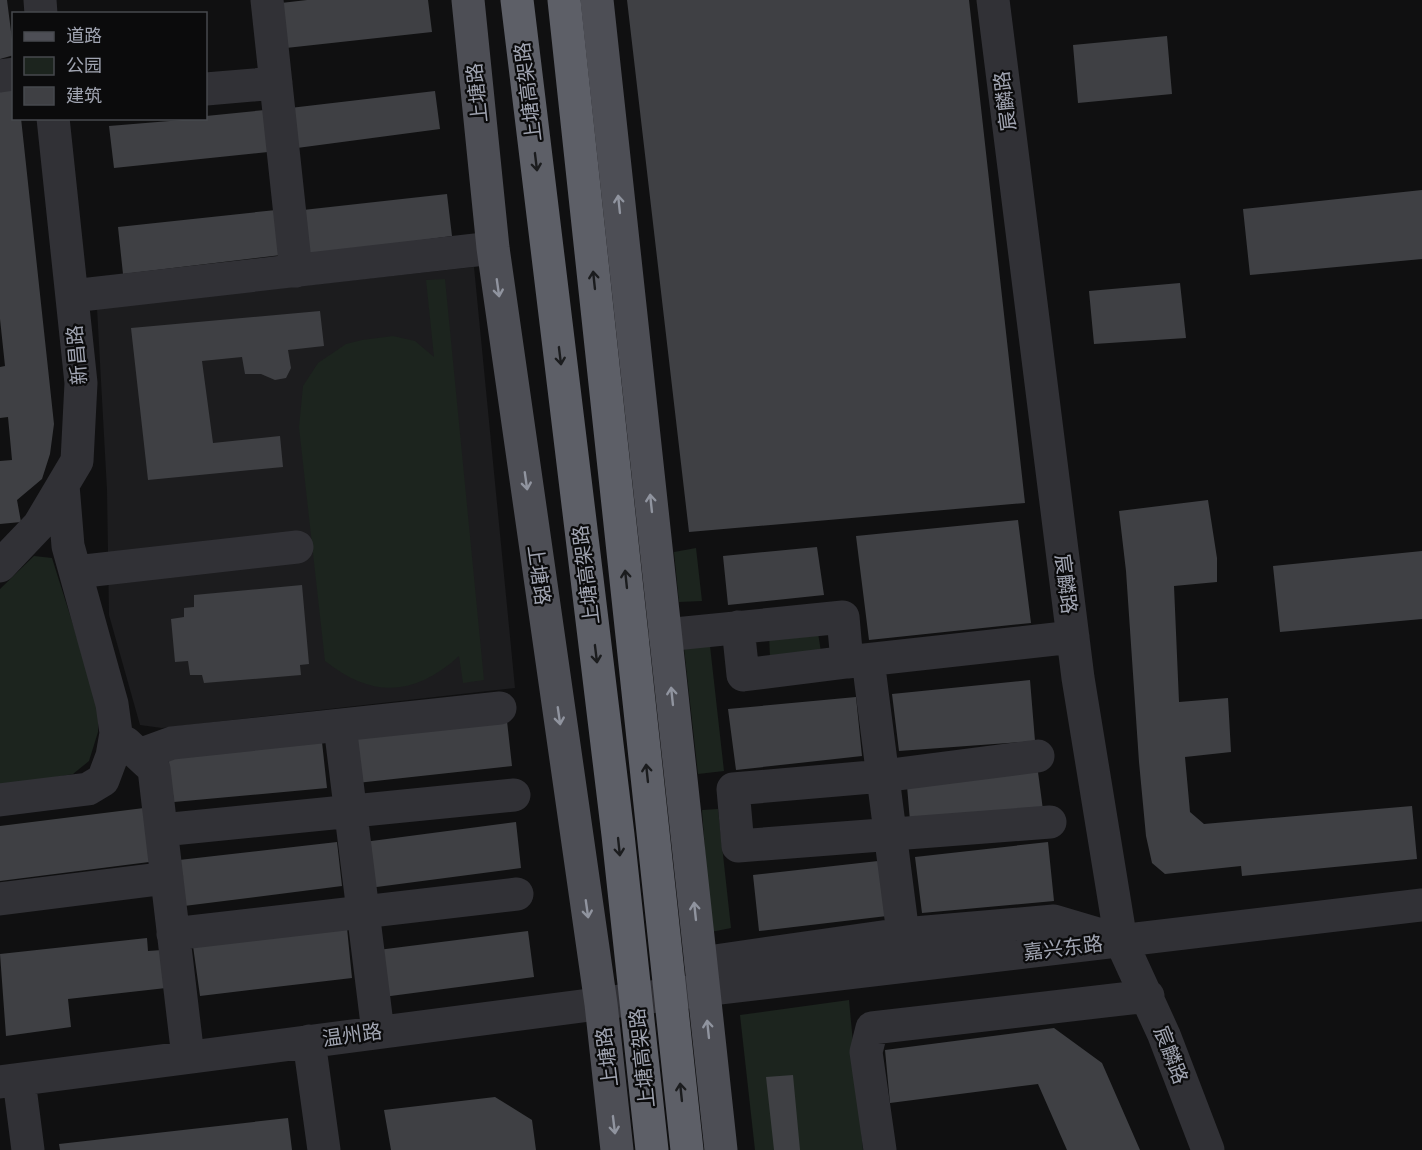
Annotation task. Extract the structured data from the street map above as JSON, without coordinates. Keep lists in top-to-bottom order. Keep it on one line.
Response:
{"streets":{"highway":["上塘高架路"],"main road":["上塘路"],"street":["宸麟路","新昌路","嘉兴东路","温州路"]},"crossings":[["上塘路","温州路"],["宸麟路","嘉兴东路"],["嘉兴东路","温州路"]],"legend":["道路","公园","建筑"]}
